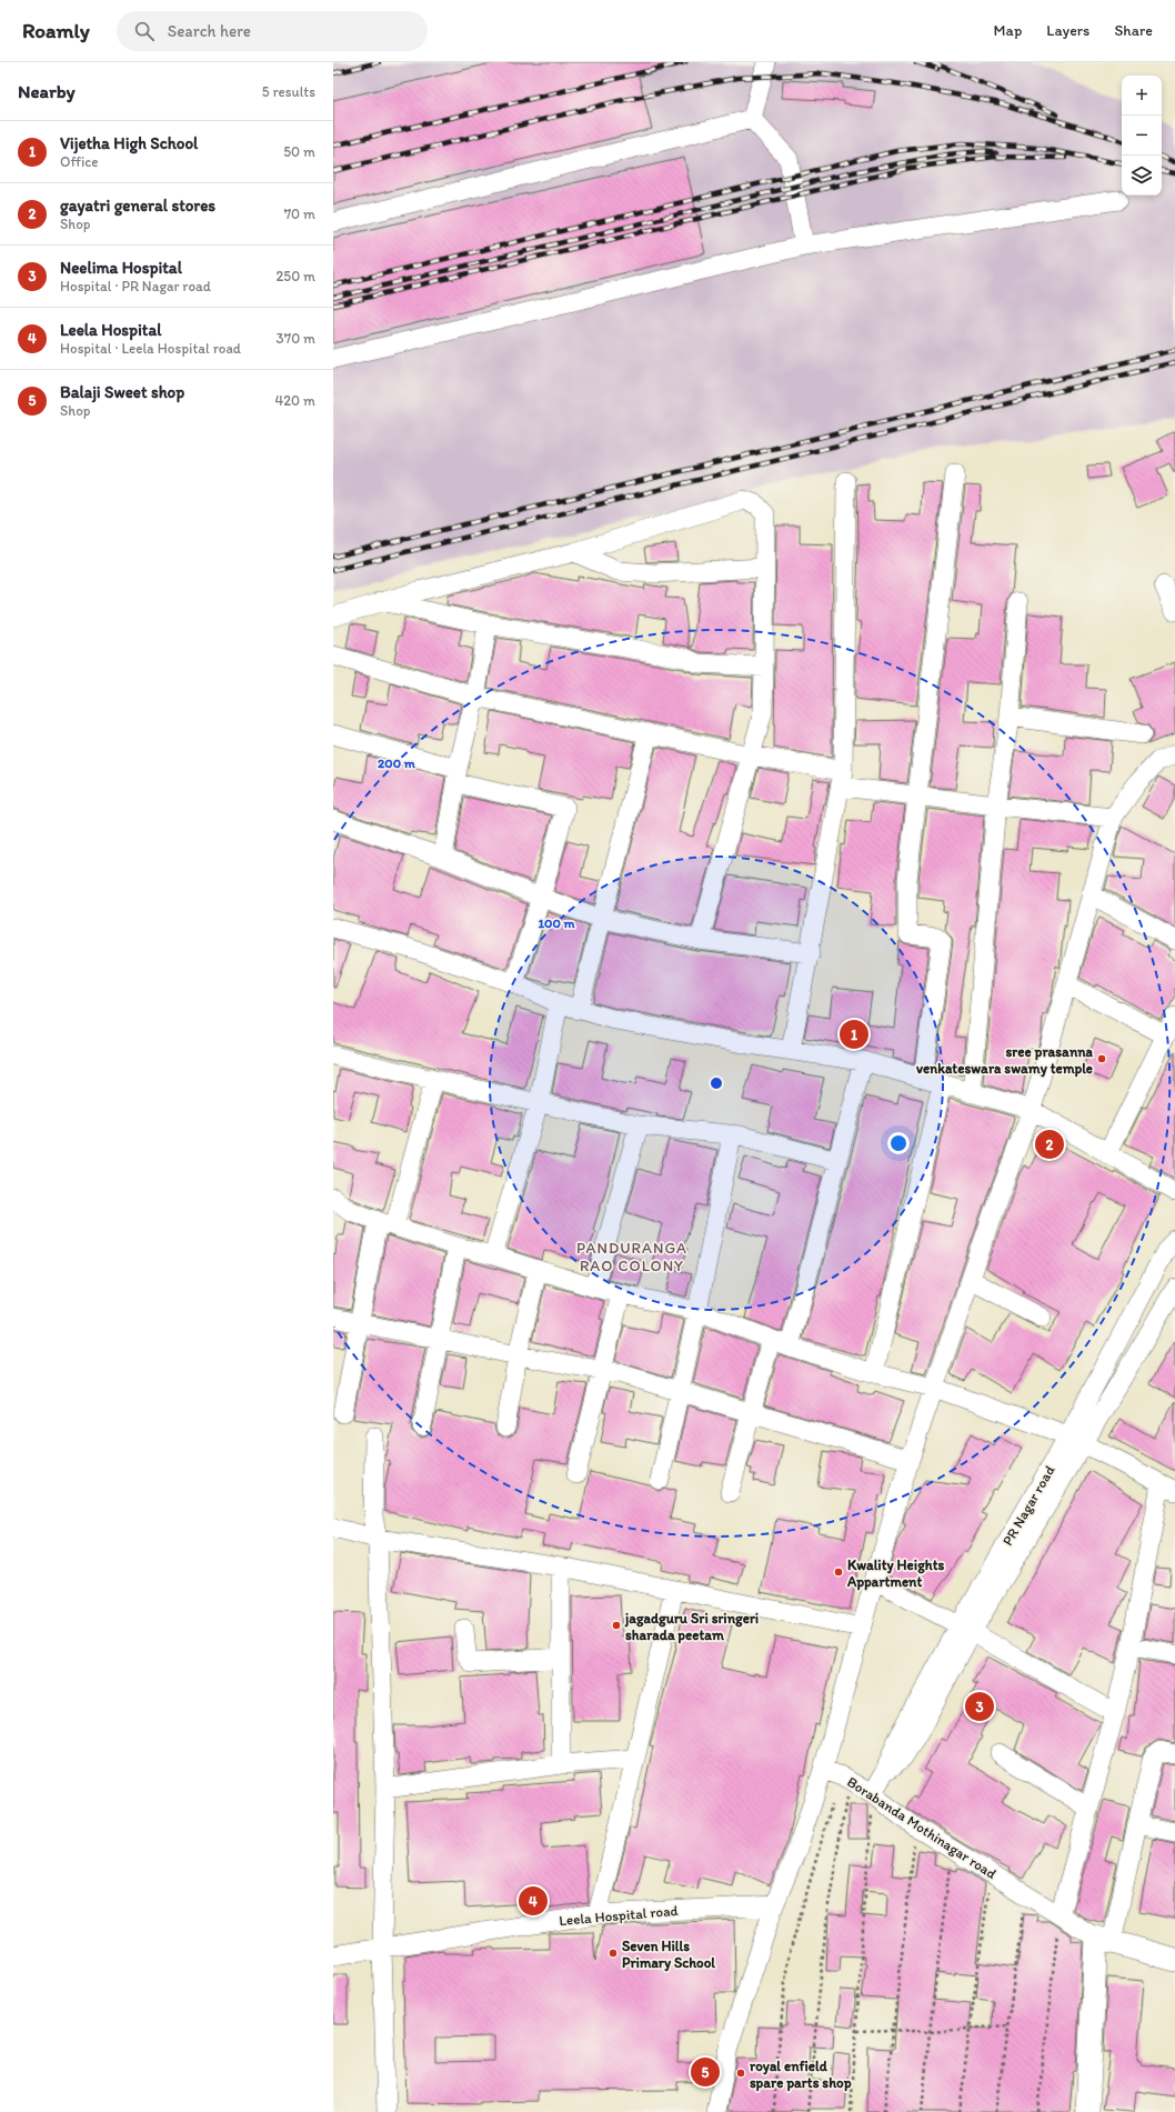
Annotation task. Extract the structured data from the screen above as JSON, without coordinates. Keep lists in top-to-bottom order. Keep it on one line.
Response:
{"streets":{"main road":["Borabanda Mothinagar road"],"street":["PR Nagar road","Leela Hospital road"]},"crossings":[["PR Nagar road","Borabanda Mothinagar road"]],"districts":["PANDURANGA RAO COLONY"],"places":["sree prasanna venkateswara swamy temple","Kwality Heights Appartment","jagadguru Sri sringeri sharada peetam","Seven Hills Primary School","royal enfield spare parts shop"],"page":{"header":"Roamly","search":"Search here","nav":["Map","Layers","Share"],"heading":["Nearby","5 results"],"map_buttons":["+","−"],"list":[{"mark":"1","name":"Vijetha High School","note":"Office","value":"50 m"},{"mark":"2","name":"gayatri general stores","note":"Shop","value":"70 m"},{"mark":"3","name":"Neelima Hospital","note":"Hospital · PR Nagar road","value":"250 m"},{"mark":"4","name":"Leela Hospital","note":"Hospital · Leela Hospital road","value":"370 m"},{"mark":"5","name":"Balaji Sweet shop","note":"Shop","value":"420 m"}],"pins":["1","2","3","4","5"]},"rings":["200 m","100 m"]}
